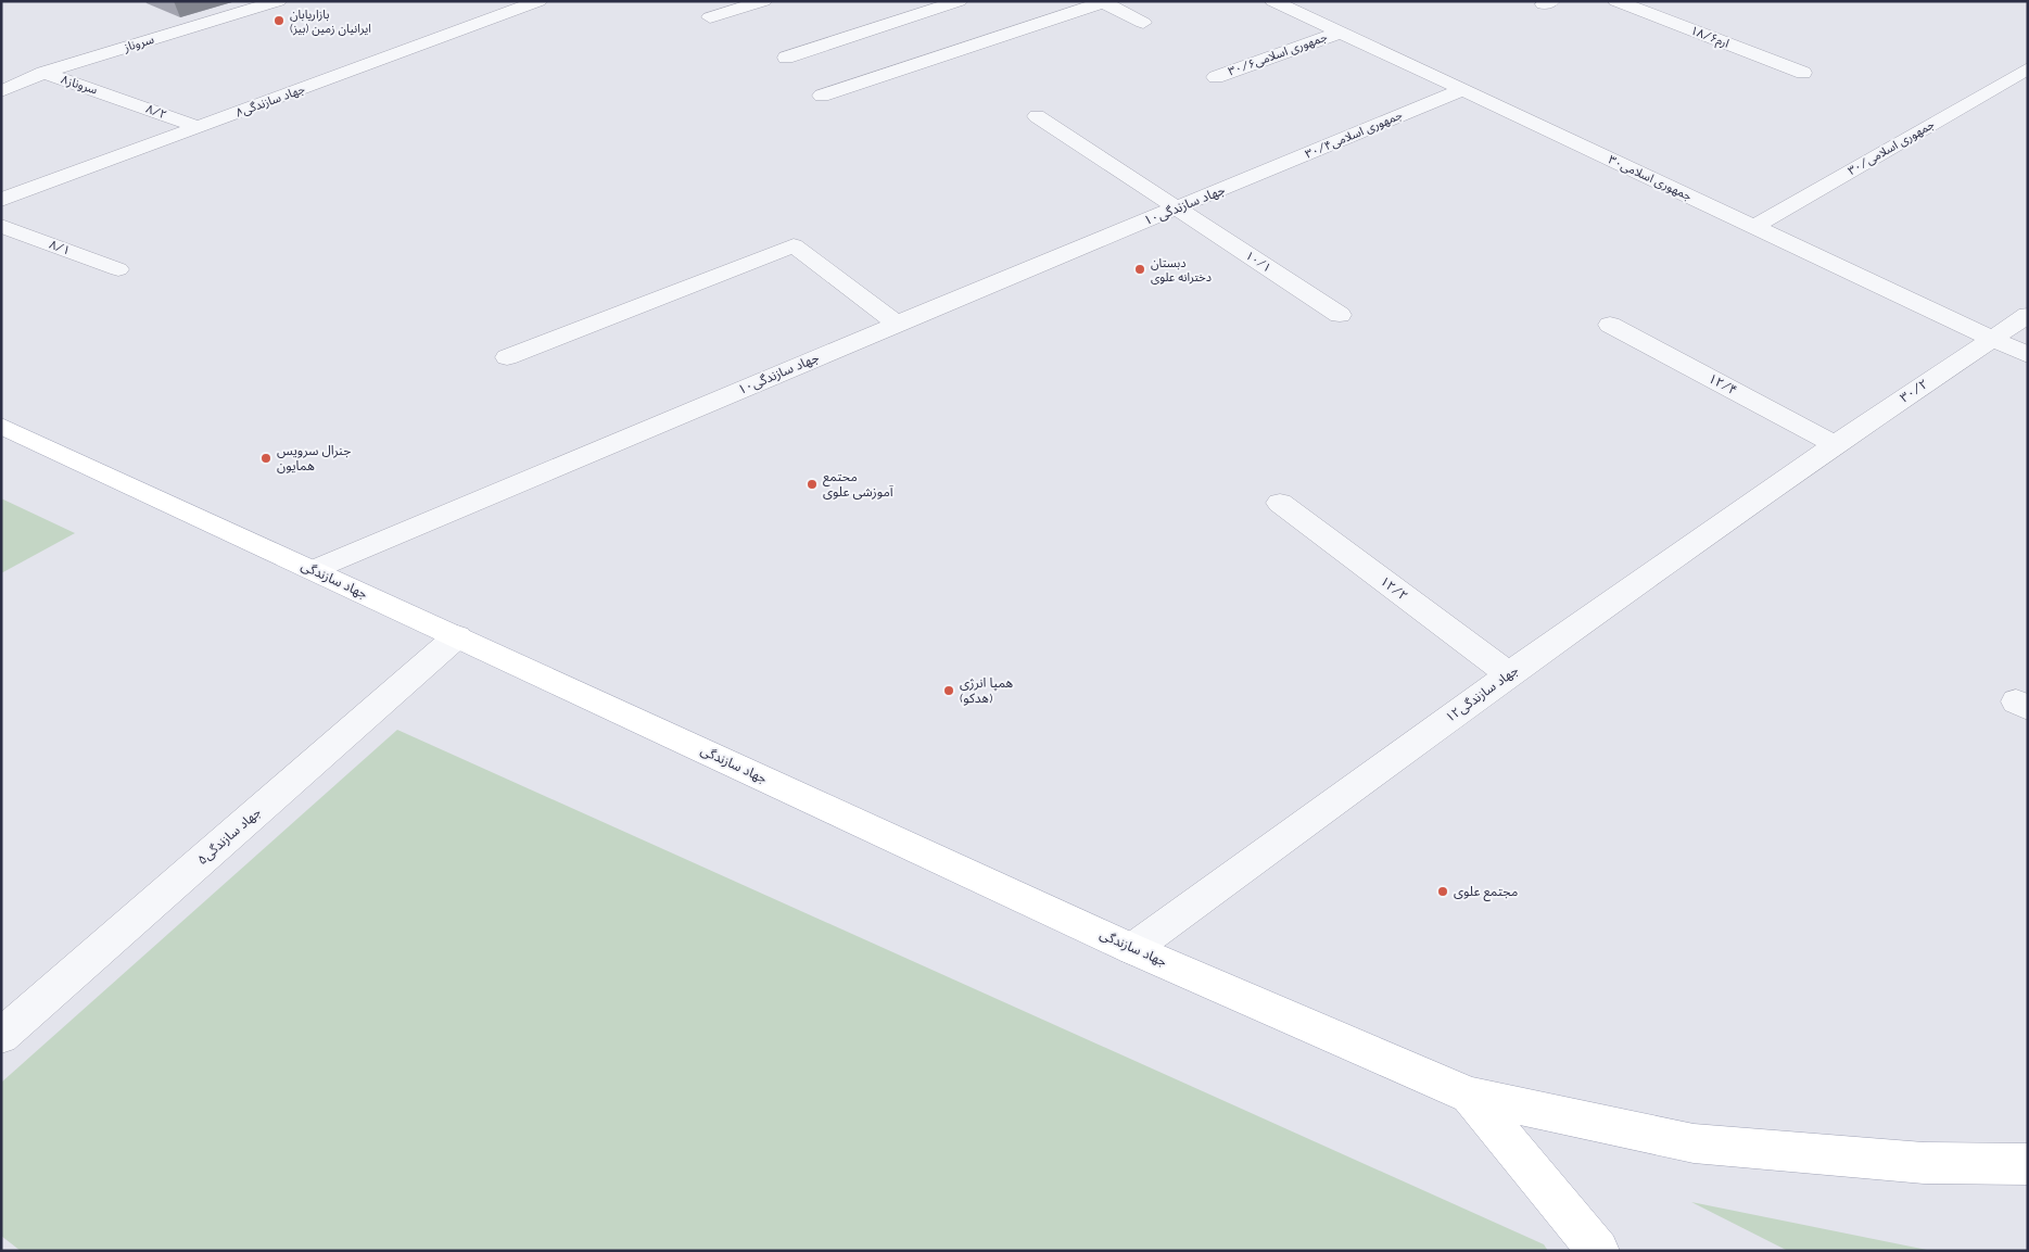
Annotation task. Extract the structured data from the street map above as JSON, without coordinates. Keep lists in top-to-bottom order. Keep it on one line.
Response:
{"streets":{"main road":["جهاد سازندگی"],"street":["۱۸/۶ارم","سروناز","۳۰/۶جمهوری اسلامی","سروناز۸","جهاد سازندگی۸","۸/۲","۳۰/۴جمهوری اسلامی","۳۰/جمهوری اسلامی","جمهوری اسلامی۳۰","جهاد سازندگی۱۰","۸/۱","۱۰/۱","۱۲/۴","۳۰/۲","۱۲/۲","جهاد سازندگی۱۲","جهاد سازندگی۵"]},"crossings":[["سروناز","سروناز۸"],["۳۰/۶جمهوری اسلامی","جمهوری اسلامی۳۰"],["سروناز۸","۸/۲"],["جهاد سازندگی۸","۸/۲"],["۳۰/۴جمهوری اسلامی","جمهوری اسلامی۳۰"],["۳۰/۴جمهوری اسلامی","جهاد سازندگی۱۰"],["۳۰/جمهوری اسلامی","جمهوری اسلامی۳۰"],["جمهوری اسلامی۳۰","۳۰/۲"],["جهاد سازندگی۱۰","۱۰/۱"],["جهاد سازندگی۱۰","جهاد سازندگی"],["۱۲/۴","۳۰/۲"],["۱۲/۴","جهاد سازندگی۱۲"],["۳۰/۲","جهاد سازندگی۱۲"],["جهاد سازندگی","جهاد سازندگی۱۲"],["جهاد سازندگی","جهاد سازندگی۵"],["۱۲/۲","جهاد سازندگی۱۲"]],"places":["بازاریابان ایرانیان زمین (بیز)","دبستان دخترانه علوی","جنرال سرویس همایون","محتمع آموزشی علوی","همپا انرژی (هدکو)","مجتمع علوی"]}
